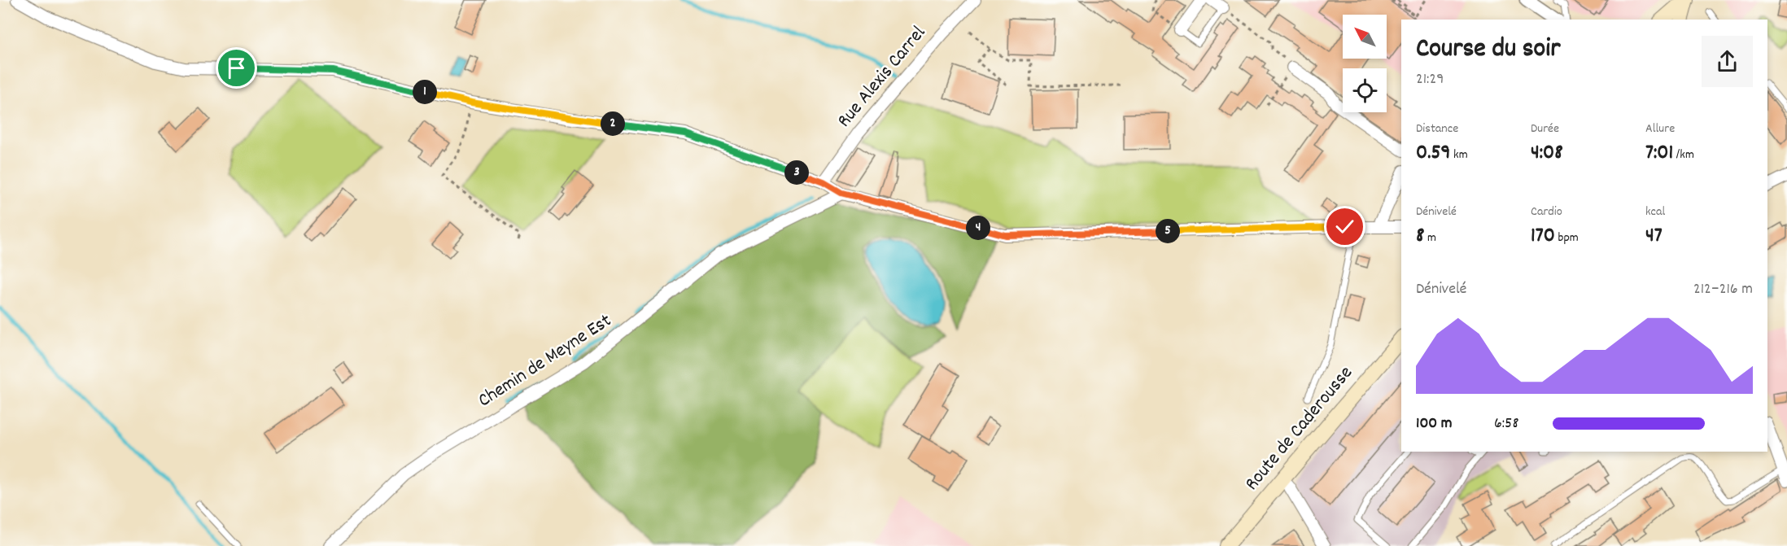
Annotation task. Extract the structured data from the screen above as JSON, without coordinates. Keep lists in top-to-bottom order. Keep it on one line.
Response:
{"streets":{"main road":["Route de Caderousse"],"street":["Rue Alexis Carrel","Chemin de Meyne Est"]},"north":"top left","page":{"heading":["Course du soir","21:29"],"pins":["1","2","3","4","5"],"stats":[["Distance","0.59 km"],["Durée","4:08"],["Allure","7:01 /km"],["Dénivelé","8 m"],["Cardio","170 bpm"],["kcal","47"]],"chart":["Dénivelé","212–216 m"],"list":[{"name":"100 m","note":"6:58"}]}}
